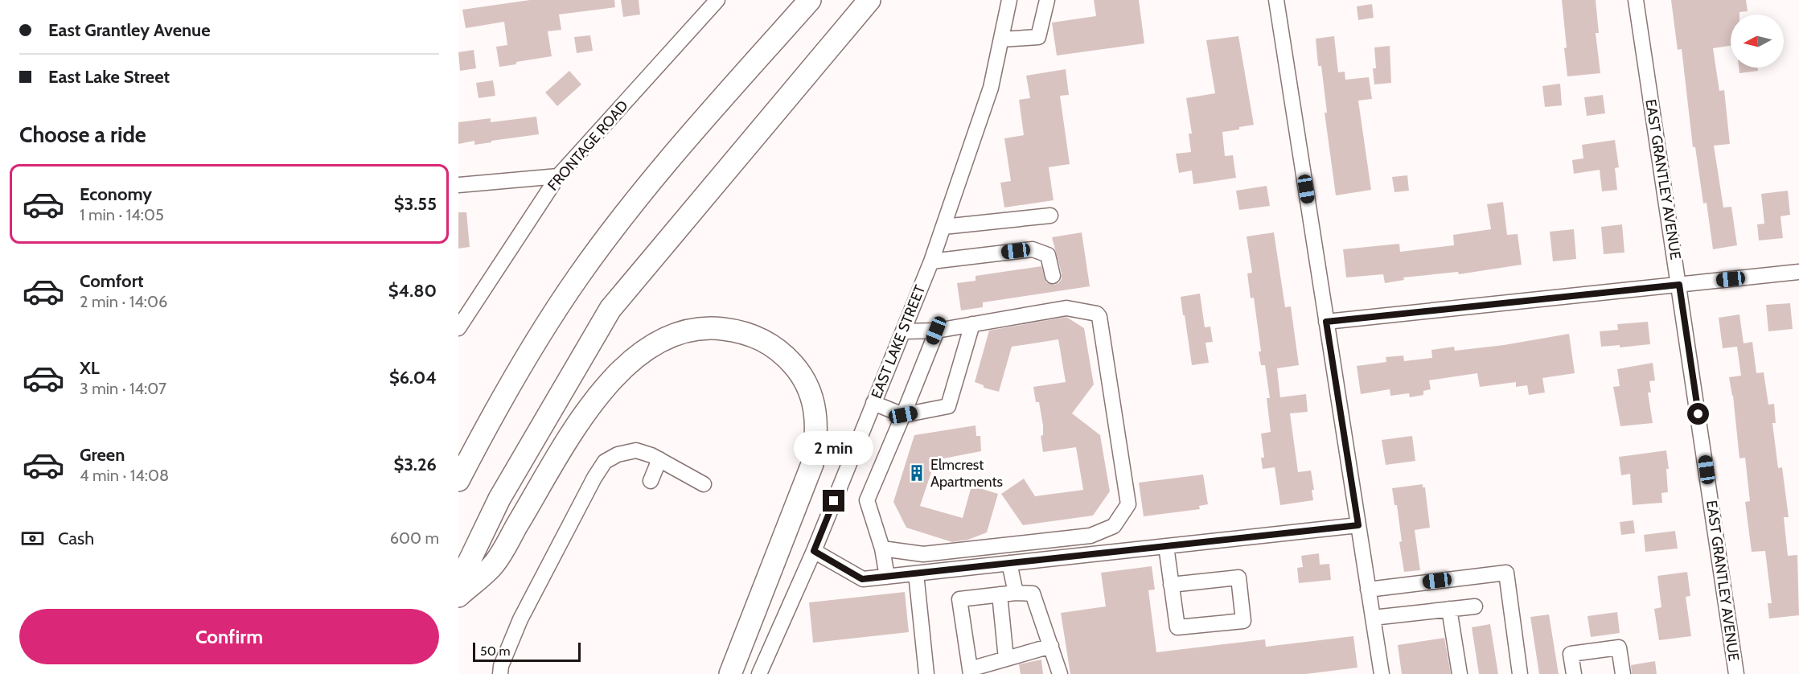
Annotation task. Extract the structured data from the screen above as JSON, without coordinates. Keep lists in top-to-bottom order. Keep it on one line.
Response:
{"streets":{"street":["FRONTAGE ROAD","EAST GRANTLEY AVENUE","EAST LAKE STREET"]},"places":{"building":["Elmcrest Apartments"]},"scale_bar":"50 m","north":"left","page":{"banner":["East Grantley Avenue","East Lake Street"],"heading":"Choose a ride","list":[{"name":"Economy","note":"1 min · 14:05","value":"$3.55"},{"name":"Comfort","note":"2 min · 14:06","value":"$4.80"},{"name":"XL","note":"3 min · 14:07","value":"$6.04"},{"name":"Green","note":"4 min · 14:08","value":"$3.26"}],"bubble":"2 min","pay":["Cash","600 m"],"buttons":"Confirm","scale":"50 m"}}
